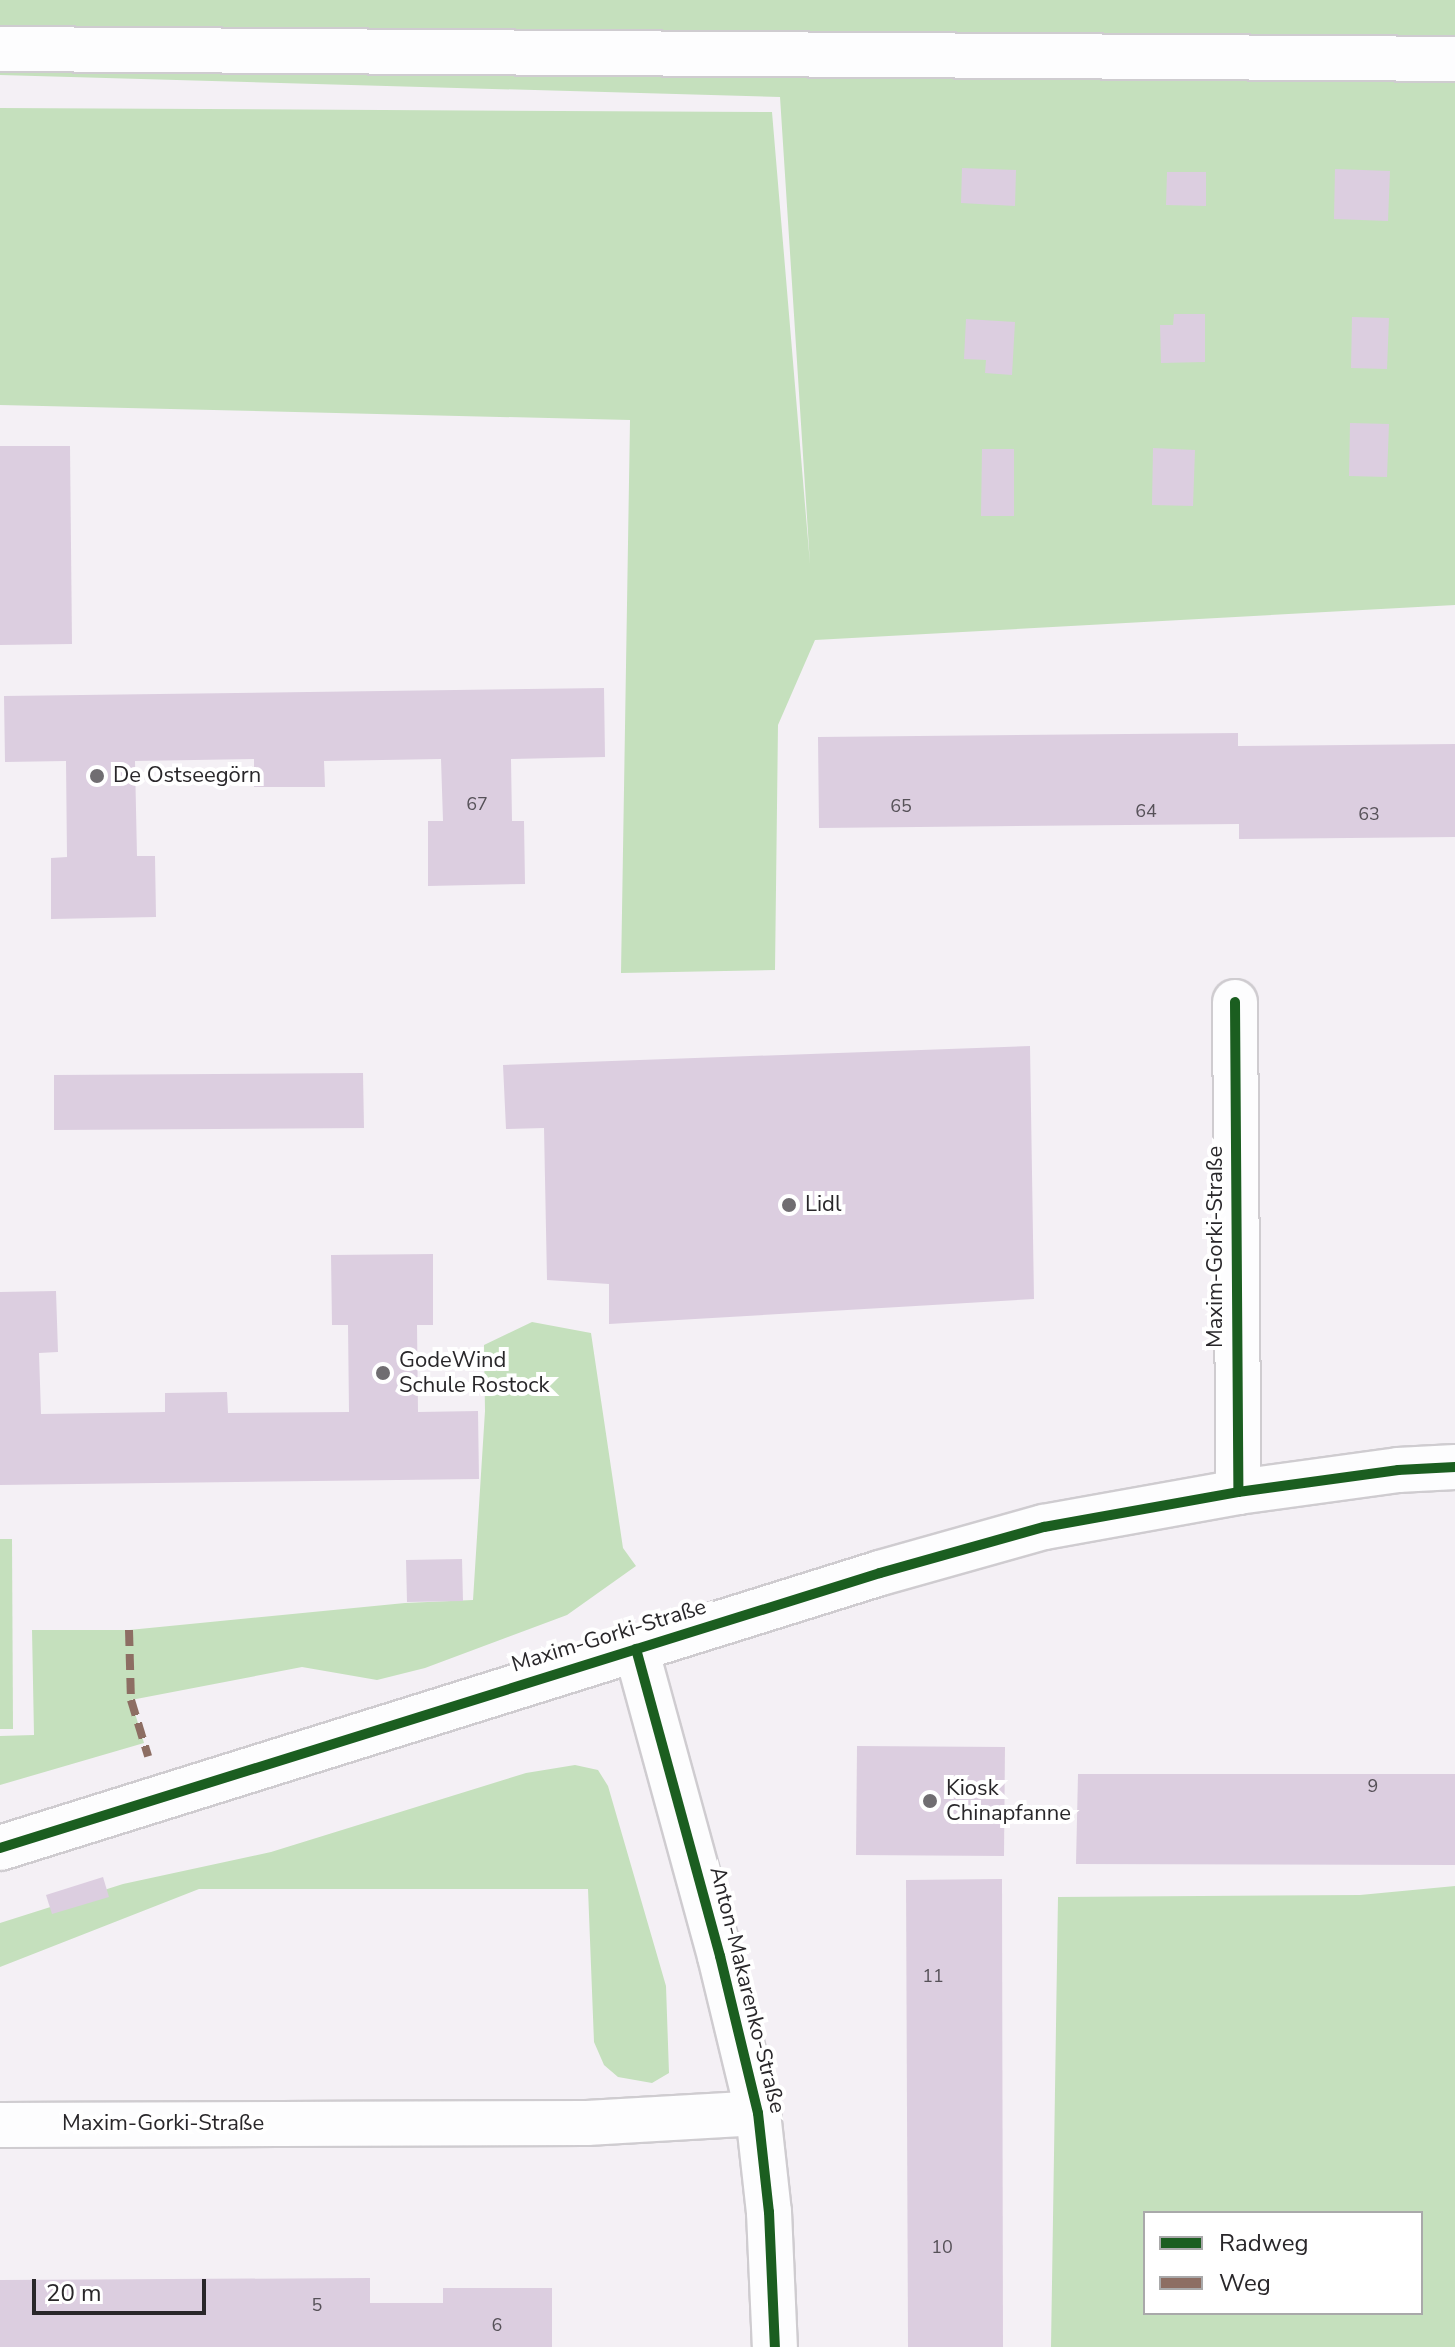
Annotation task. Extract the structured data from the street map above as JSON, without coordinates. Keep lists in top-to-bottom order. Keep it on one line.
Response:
{"streets":{"street":["Maxim-Gorki-Straße","Anton-Makarenko-Straße"]},"crossings":[["Maxim-Gorki-Straße","Anton-Makarenko-Straße"]],"places":["De Ostseegörn","Lidl","GodeWind Schule Rostock","Kiosk Chinapfanne"],"house_numbers":["67","65","64","63","9","11","10","5","6"],"legend":["Radweg","Weg"],"scale_bar":"20 m"}
